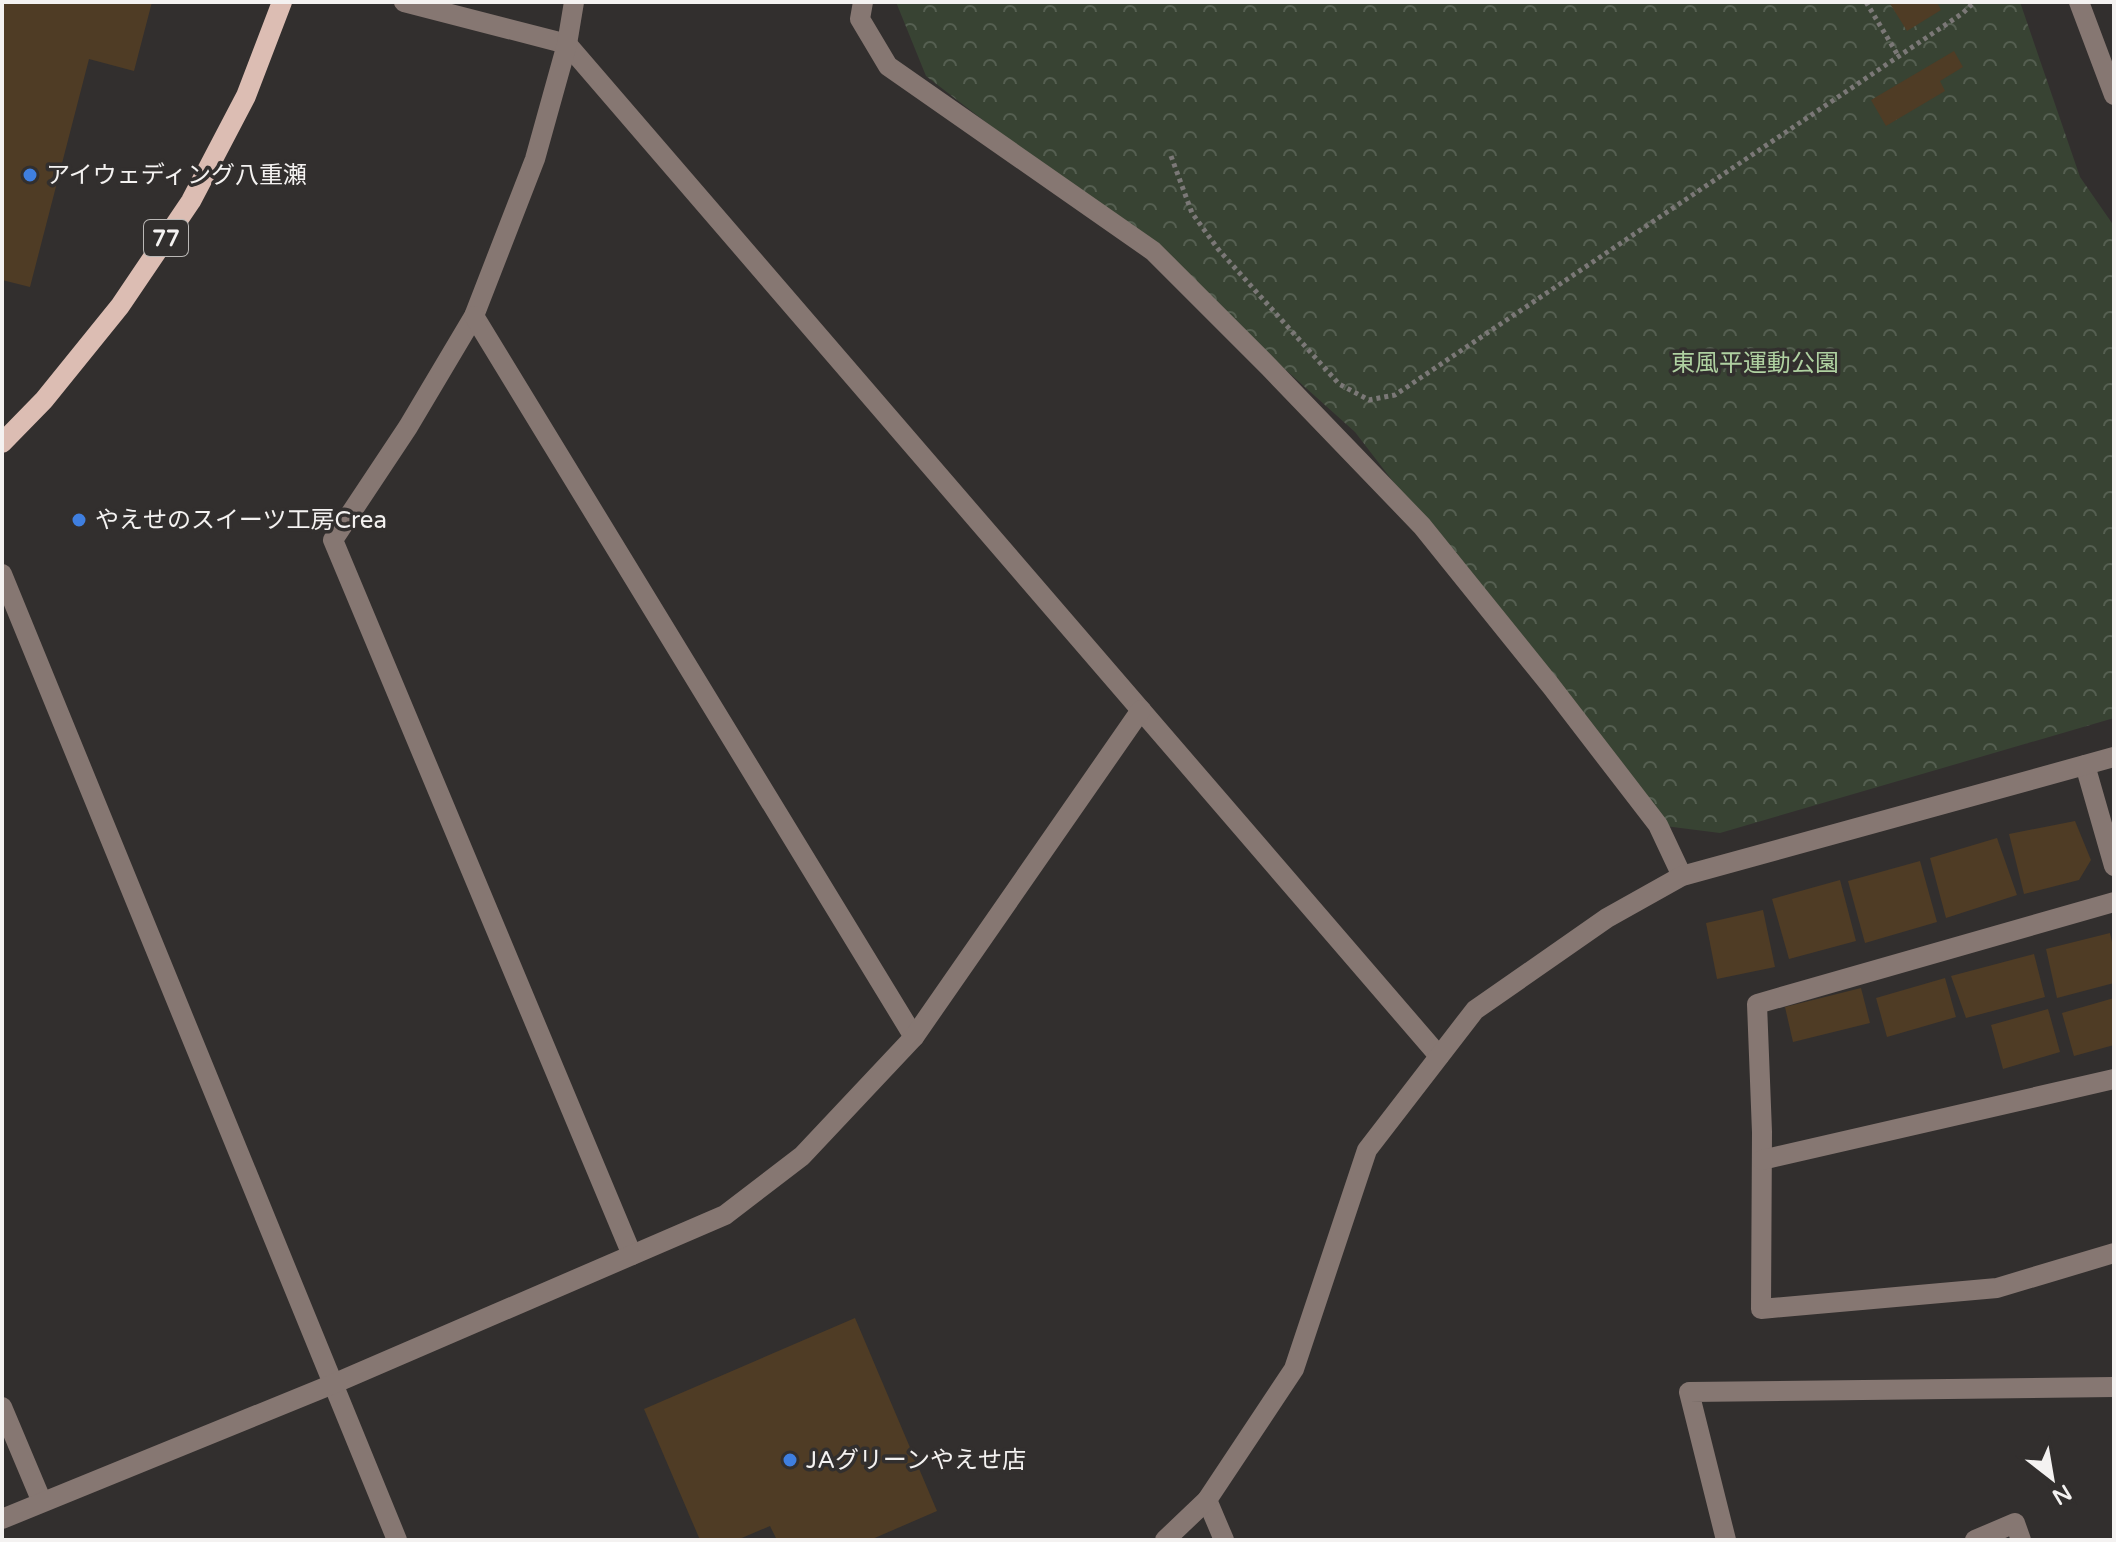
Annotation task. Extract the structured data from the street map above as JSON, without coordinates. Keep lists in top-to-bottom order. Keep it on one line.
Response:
{"streets":{"main road":["77"]},"parks":["東風平運動公園"],"places":["アイウェディング八重瀬","やえせのスイーツ工房Crea","JAグリーンやえせ店"],"north":"bottom right"}
